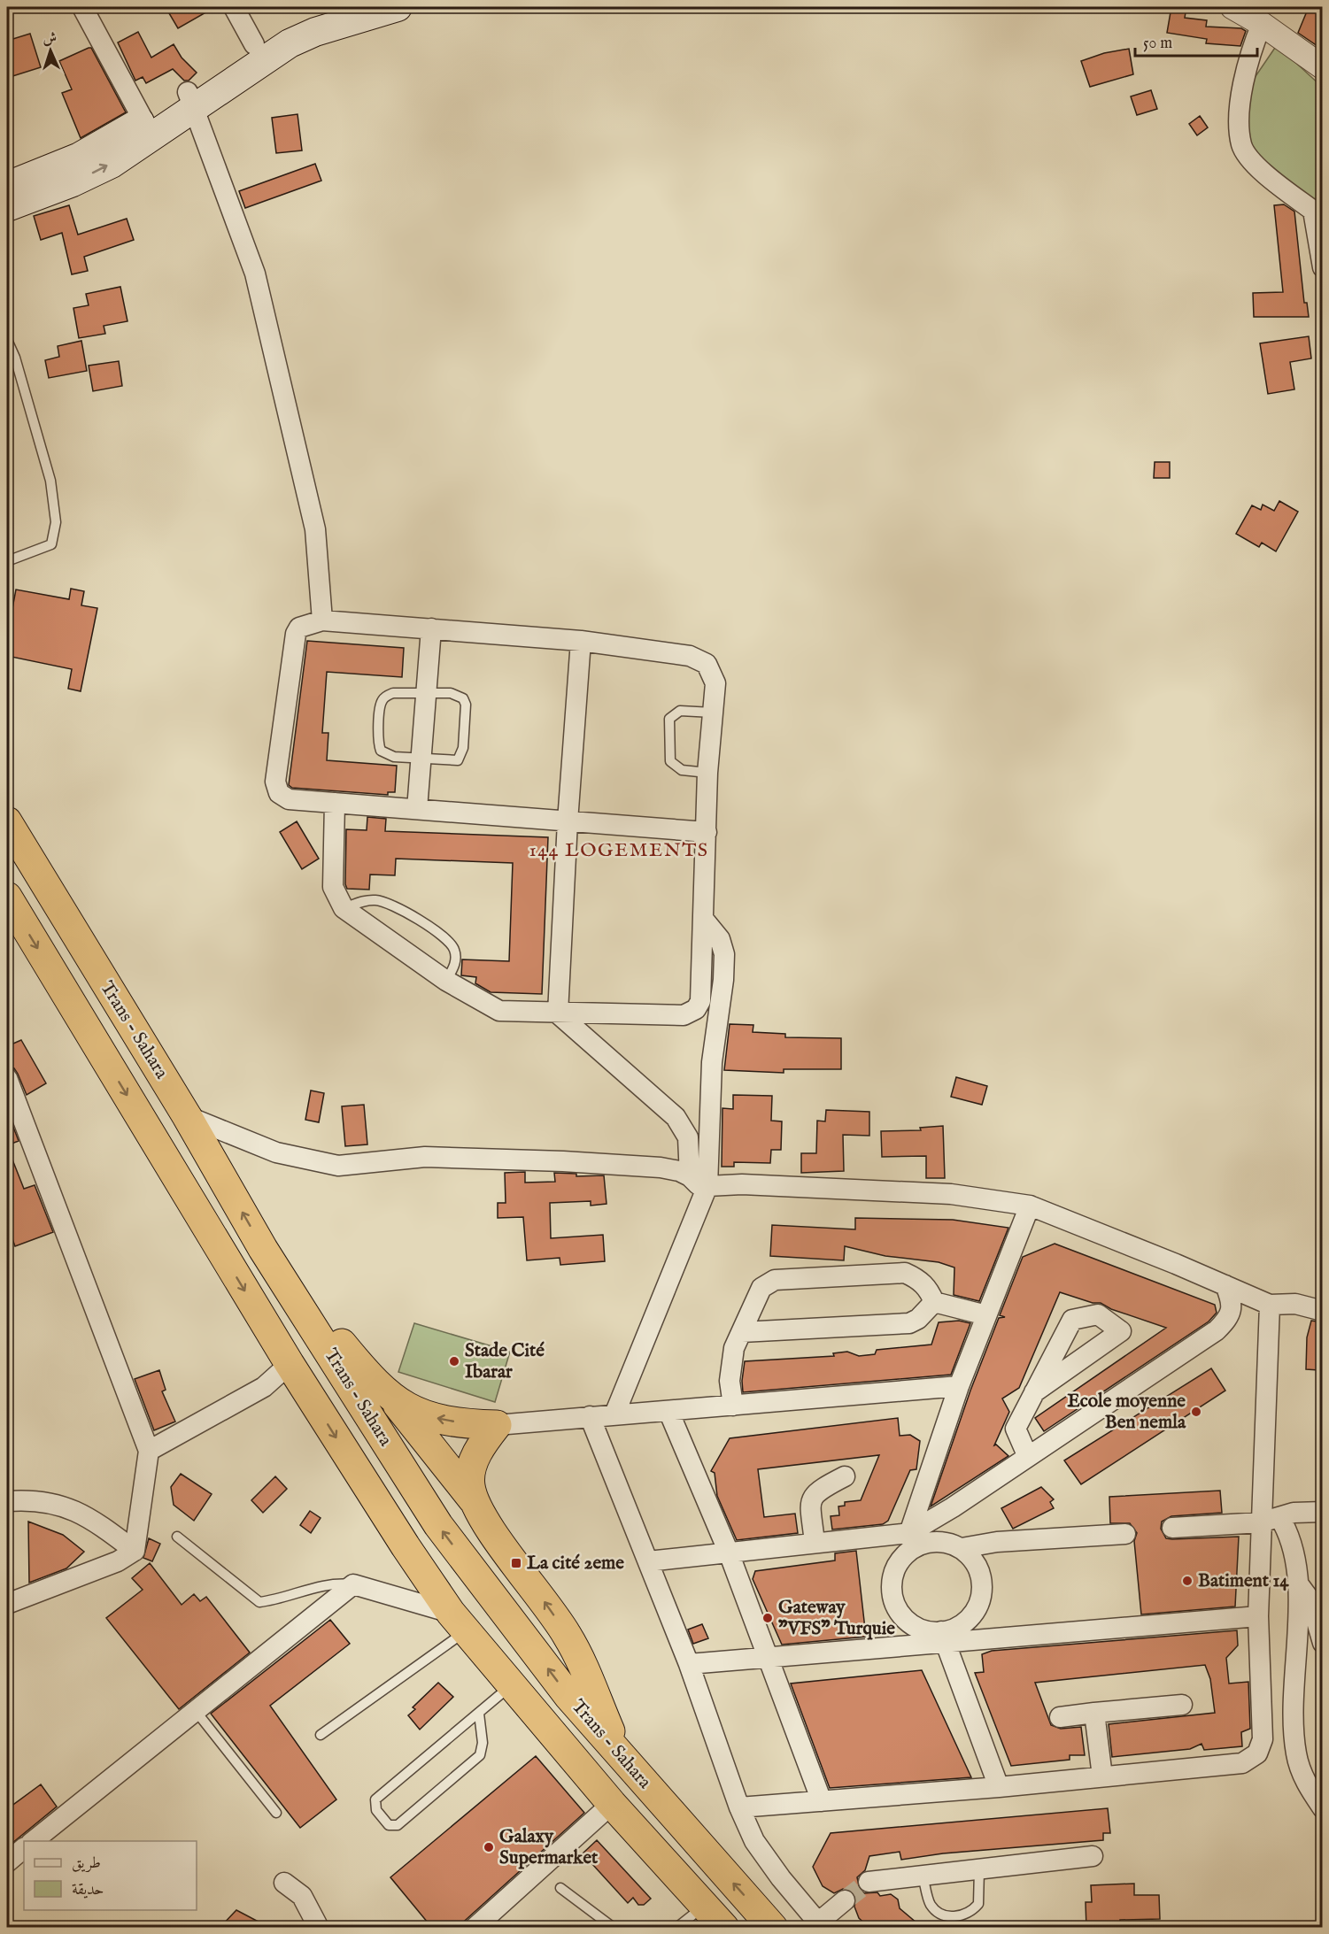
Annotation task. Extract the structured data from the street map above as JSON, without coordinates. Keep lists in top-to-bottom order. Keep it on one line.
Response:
{"streets":{"highway":["Trans - Sahara"]},"districts":["144 LOGEMENTS"],"places":{"other":["Stade Cité Ibarar","Ecole moyenne Ben nemla","Batiment 14","Gateway \"VFS\" Turquie","Galaxy Supermarket"],"transit":["La cité 2eme"]},"legend":["طريق","حديقة"],"scale_bar":"50 m","north":"top"}
